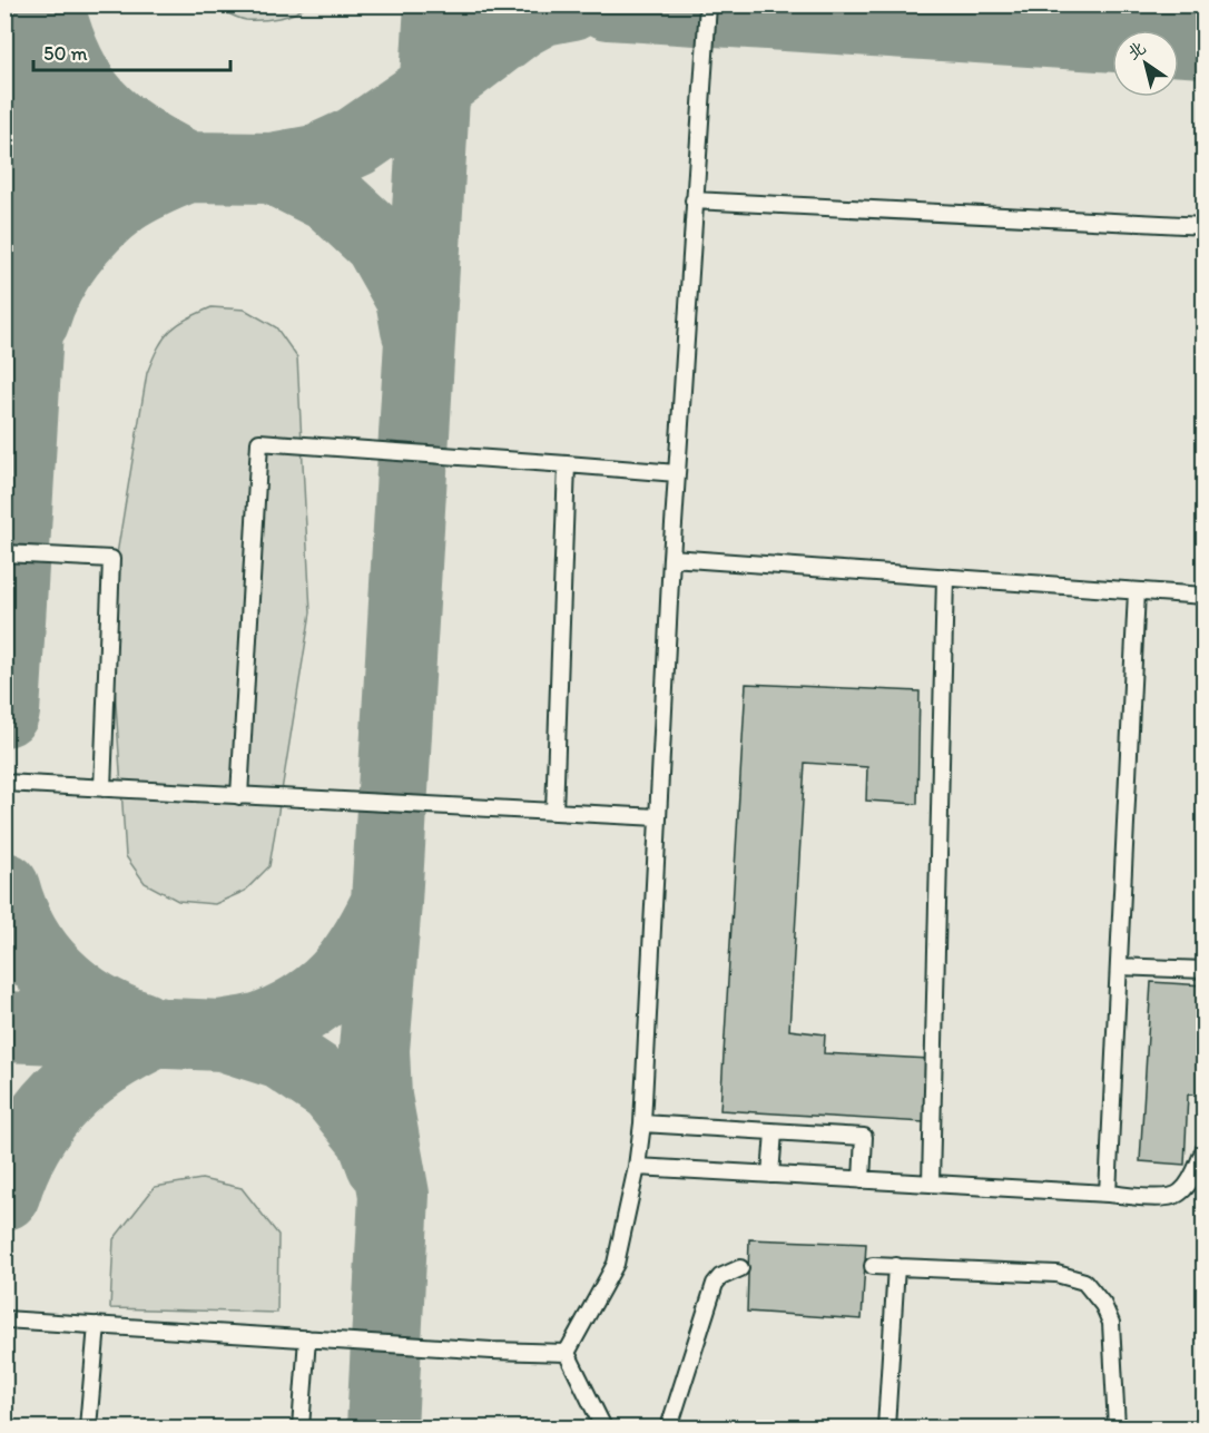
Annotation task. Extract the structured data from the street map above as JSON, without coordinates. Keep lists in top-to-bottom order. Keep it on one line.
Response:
{"scale_bar":"50 m","north":"top left"}
